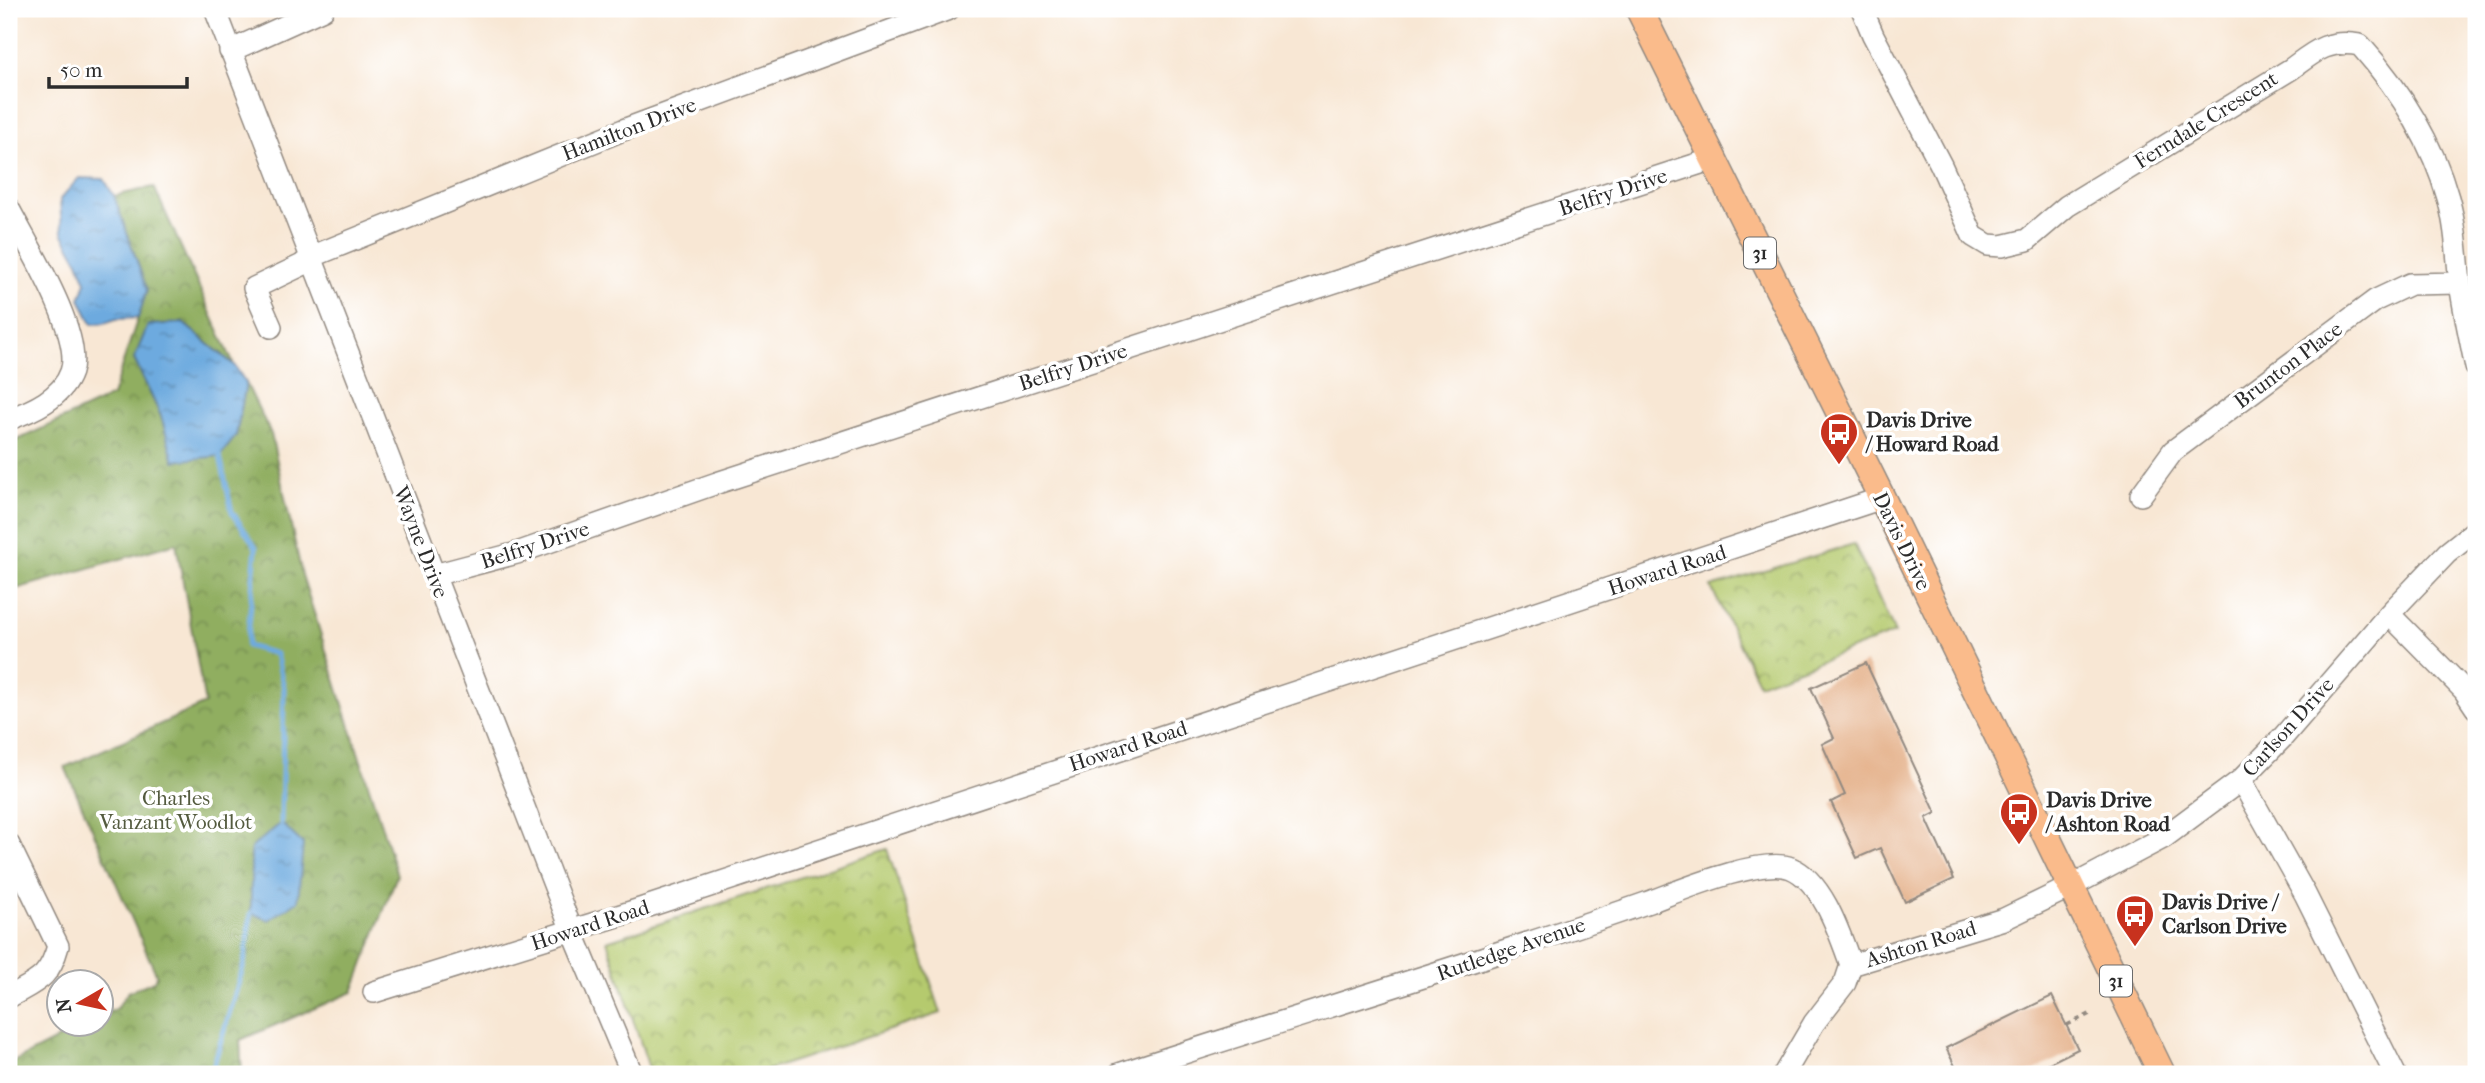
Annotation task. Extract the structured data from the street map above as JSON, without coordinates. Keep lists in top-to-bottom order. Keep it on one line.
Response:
{"streets":{"main road":["31","Davis Drive"],"street":["Ferndale Crescent","Hamilton Drive","Belfry Drive","Brunton Place","Wayne Drive","Howard Road","Carlson Drive","Ashton Road","Rutledge Avenue"]},"crossings":[["Ferndale Crescent","Brunton Place"],["Hamilton Drive","Wayne Drive"],["Belfry Drive","Davis Drive"],["Belfry Drive","Wayne Drive"],["Davis Drive","Howard Road"],["Davis Drive","Carlson Drive"],["Davis Drive","Ashton Road"],["Wayne Drive","Howard Road"],["Carlson Drive","Ashton Road"],["Ashton Road","Rutledge Avenue"]],"parks":["Charles Vanzant Woodlot"],"places":{"bus stop":["Davis Drive / Howard Road","Davis Drive / Ashton Road","Davis Drive / Carlson Drive"]},"scale_bar":"50 m","north":"left"}
